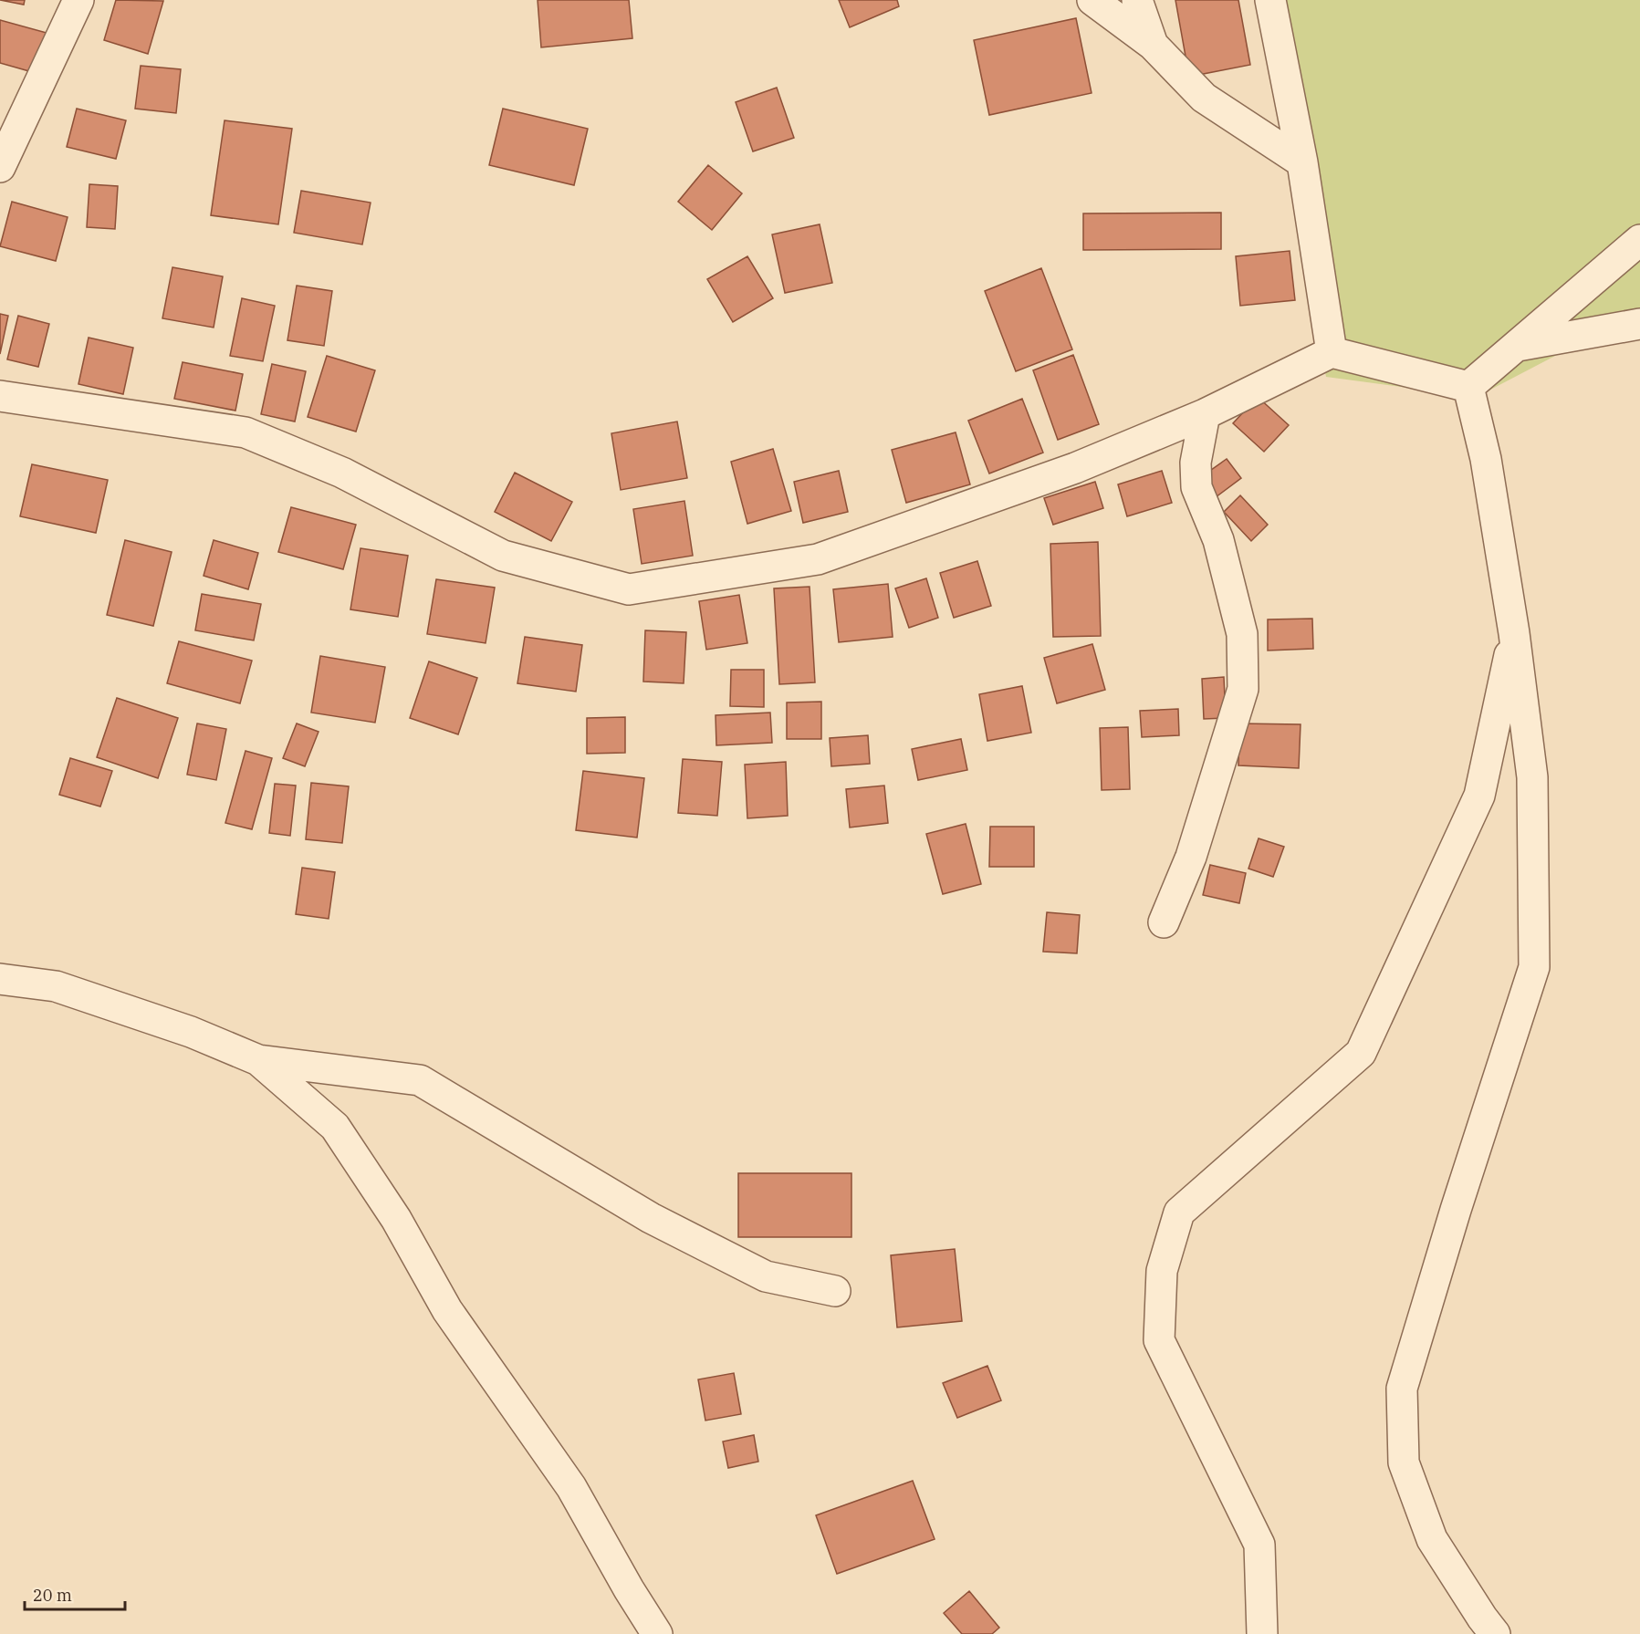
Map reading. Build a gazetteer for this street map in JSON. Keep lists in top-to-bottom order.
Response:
{
  "scale_bar": "20 m"
}
